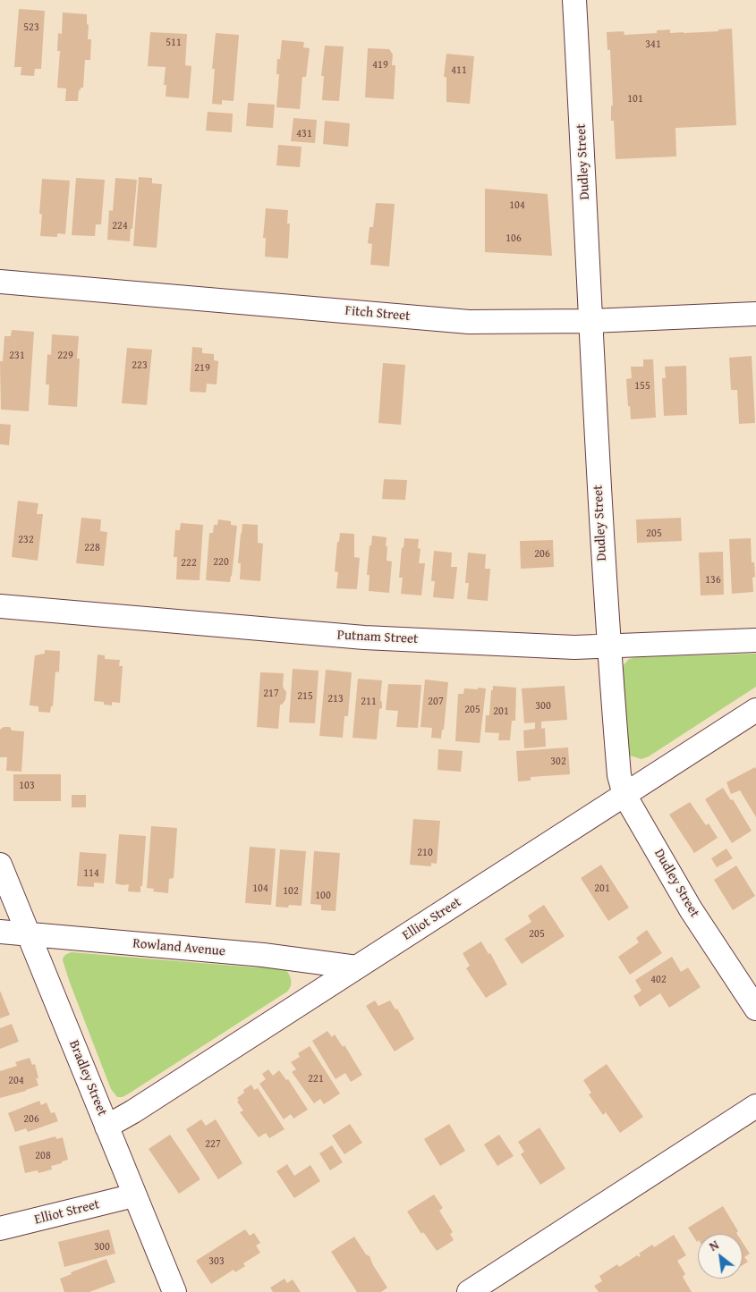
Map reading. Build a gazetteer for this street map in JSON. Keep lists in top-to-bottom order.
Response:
{
  "streets": {
    "street": [
      "Dudley Street",
      "Fitch Street",
      "Putnam Street",
      "Elliot Street",
      "Rowland Avenue",
      "Bradley Street"
    ]
  },
  "crossings": [
    ["Dudley Street", "Fitch Street"],
    ["Dudley Street", "Putnam Street"],
    ["Dudley Street", "Elliot Street"],
    ["Elliot Street", "Rowland Avenue"],
    ["Elliot Street", "Bradley Street"],
    ["Rowland Avenue", "Bradley Street"]
  ],
  "house_numbers": [
    "523",
    "511",
    "341",
    "419",
    "411",
    "101",
    "431",
    "104",
    "224",
    "106",
    "231",
    "229",
    "223",
    "219",
    "155",
    "205",
    "232",
    "228",
    "206",
    "220",
    "222",
    "136",
    "217",
    "215",
    "213",
    "211",
    "207",
    "300",
    "205",
    "201",
    "302",
    "103",
    "210",
    "114",
    "104",
    "201",
    "102",
    "100",
    "205",
    "402",
    "221",
    "204",
    "206",
    "227",
    "208",
    "300",
    "303"
  ],
  "north": "top left"
}
